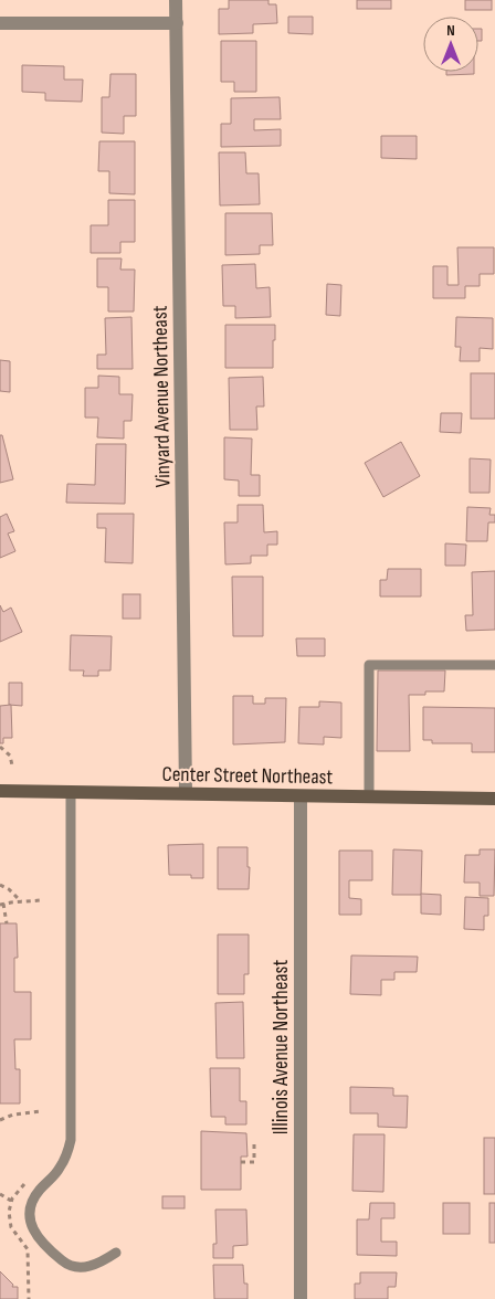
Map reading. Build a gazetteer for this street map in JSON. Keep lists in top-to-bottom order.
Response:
{
  "streets": {
    "main road": ["Center Street Northeast"],
    "street": ["Vinyard Avenue Northeast", "Illinois Avenue Northeast"]
  },
  "crossings": [
    ["Vinyard Avenue Northeast", "Center Street Northeast"],
    ["Center Street Northeast", "Illinois Avenue Northeast"]
  ],
  "north": "top"
}
